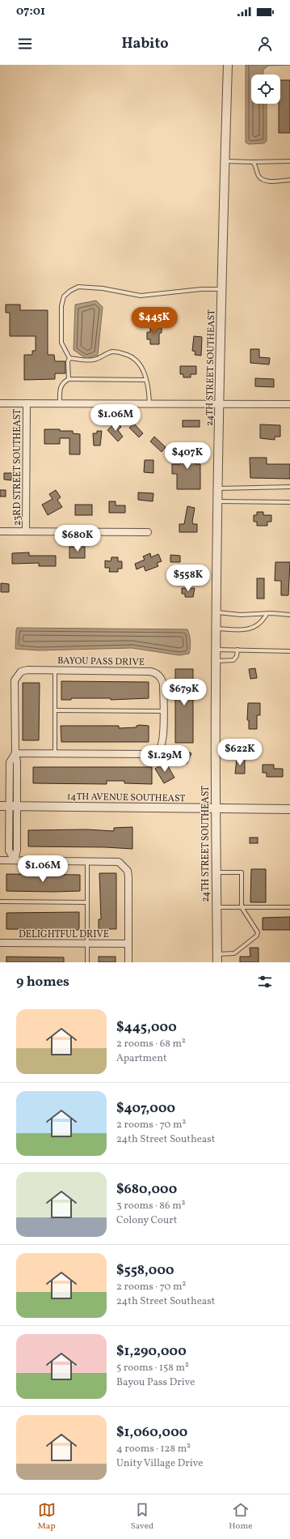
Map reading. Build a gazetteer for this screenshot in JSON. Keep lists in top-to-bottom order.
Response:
{
  "streets": {
    "street": [
      "24TH STREET SOUTHEAST",
      "23RD STREET SOUTHEAST",
      "BAYOU PASS DRIVE",
      "14TH AVENUE SOUTHEAST",
      "DELIGHTFUL DRIVE"
    ]
  },
  "crossings": [
    ["24TH STREET SOUTHEAST", "14TH AVENUE SOUTHEAST"],
    ["BAYOU PASS DRIVE", "14TH AVENUE SOUTHEAST"]
  ],
  "page": {
    "status": "07:01",
    "header": "Habito",
    "price": [
      "$445K",
      "$1.06M",
      "$407K",
      "$680K",
      "$558K",
      "$679K",
      "$622K",
      "$1.29M",
      "$1.06M"
    ],
    "heading": "9 homes",
    "list": [
      {
        "name": "$445,000",
        "note": "2 rooms · 68 m² · Apartment"
      },
      {
        "name": "$407,000",
        "note": "2 rooms · 70 m² · 24th Street Southeast"
      },
      {
        "name": "$680,000",
        "note": "3 rooms · 86 m² · Colony Court"
      },
      {
        "name": "$558,000",
        "note": "2 rooms · 70 m² · 24th Street Southeast"
      },
      {
        "name": "$1,290,000",
        "note": "5 rooms · 158 m² · Bayou Pass Drive"
      },
      {
        "name": "$1,060,000",
        "note": "4 rooms · 128 m² · Unity Village Drive"
      }
    ],
    "tabs": ["Map", "Saved", "Home"]
  }
}
